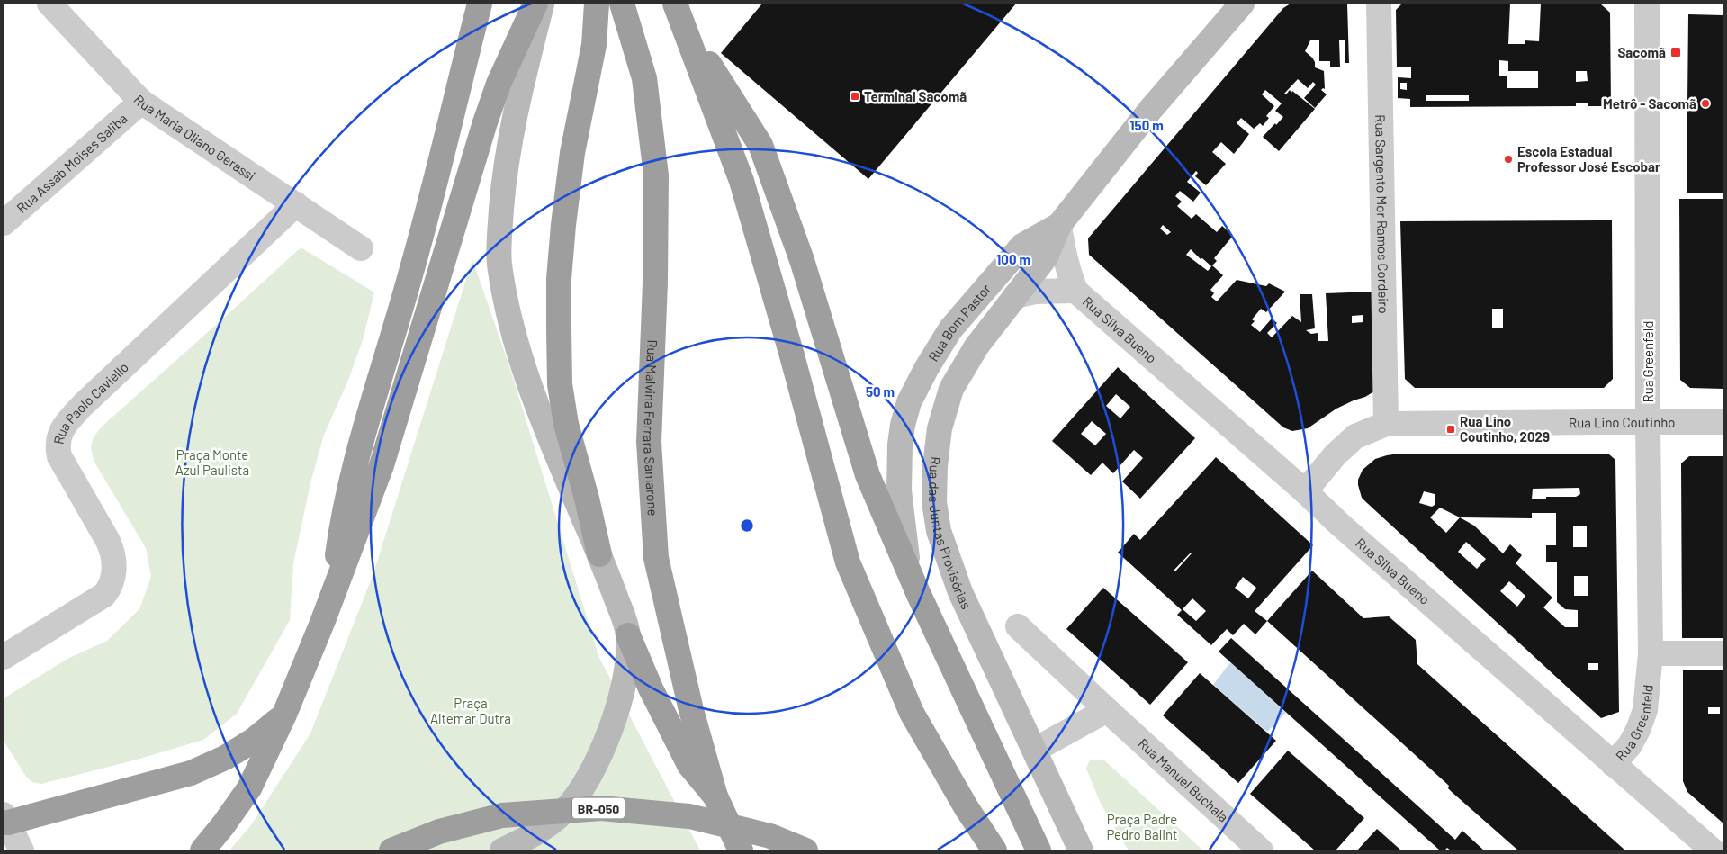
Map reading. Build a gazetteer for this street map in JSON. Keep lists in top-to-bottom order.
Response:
{
  "streets": {
    "highway": ["Rua Malvina Ferrara Samarone", "BR-050"],
    "main road": ["Rua Bom Pastor", "Rua das Juntas Provisórias"],
    "street": [
      "Rua Maria Oliano Gerassi",
      "Rua Assab Moises Saliba",
      "Rua Sargento Mor Ramos Cordeiro",
      "Rua Silva Bueno",
      "Rua Greenfeld",
      "Rua Paolo Caviello",
      "Rua Lino Coutinho",
      "Rua Manuel Buchala"
    ]
  },
  "crossings": [
    ["Rua Maria Oliano Gerassi", "Rua Assab Moises Saliba"],
    ["Rua Maria Oliano Gerassi", "Rua Paolo Caviello"],
    ["Rua Sargento Mor Ramos Cordeiro", "Rua Lino Coutinho"],
    ["Rua Bom Pastor", "Rua Silva Bueno"],
    ["Rua Bom Pastor", "Rua das Juntas Provisórias"],
    ["Rua Silva Bueno", "Rua Greenfeld"],
    ["Rua Silva Bueno", "Rua Lino Coutinho"],
    ["Rua Silva Bueno", "Rua das Juntas Provisórias"],
    ["Rua Greenfeld", "Rua Lino Coutinho"]
  ],
  "parks": ["Praça Monte Azul Paulista", "Praça Altemar Dutra", "Praça Padre Pedro Balint"],
  "places": {
    "transit": ["Sacomã", "Terminal Sacomã", "Rua Lino Coutinho, 2029"],
    "other": ["Metrô - Sacomã", "Escola Estadual Professor José Escobar"]
  },
  "rings": ["150 m", "100 m", "50 m"]
}
